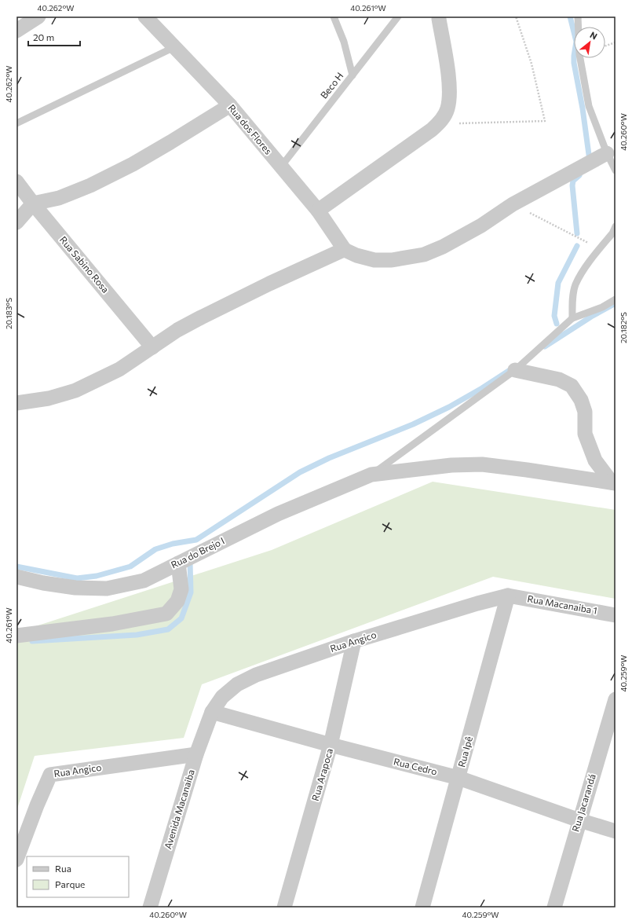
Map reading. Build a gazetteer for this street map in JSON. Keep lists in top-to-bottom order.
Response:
{
  "streets": {
    "street": [
      "Rua dos Flores",
      "Rua Sabino Rosa",
      "Rua do Brejo I",
      "Rua Macanaiba 1",
      "Rua Angico",
      "Rua Ipê",
      "Rua Cedro",
      "Rua Arapoca",
      "Rua Jacarandá",
      "Avenida Macanaiba"
    ],
    "lane": ["Beco H"]
  },
  "crossings": [
    ["Beco H", "Rua dos Flores"],
    ["Rua Macanaiba 1", "Rua Angico"],
    ["Rua Macanaiba 1", "Rua Ipê"],
    ["Rua Angico", "Rua Ipê"],
    ["Rua Angico", "Rua Cedro"],
    ["Rua Angico", "Rua Arapoca"],
    ["Rua Angico", "Avenida Macanaiba"],
    ["Rua Ipê", "Rua Cedro"],
    ["Rua Cedro", "Rua Arapoca"],
    ["Rua Cedro", "Rua Jacarandá"],
    ["Rua Cedro", "Avenida Macanaiba"]
  ],
  "legend": ["Rua", "Parque"],
  "scale_bar": "20 m",
  "north": "top right",
  "coordinates": [
    "40.262°W",
    "40.261°W",
    "40.260°W",
    "20.183°S",
    "20.182°S",
    "40.259°W"
  ]
}
